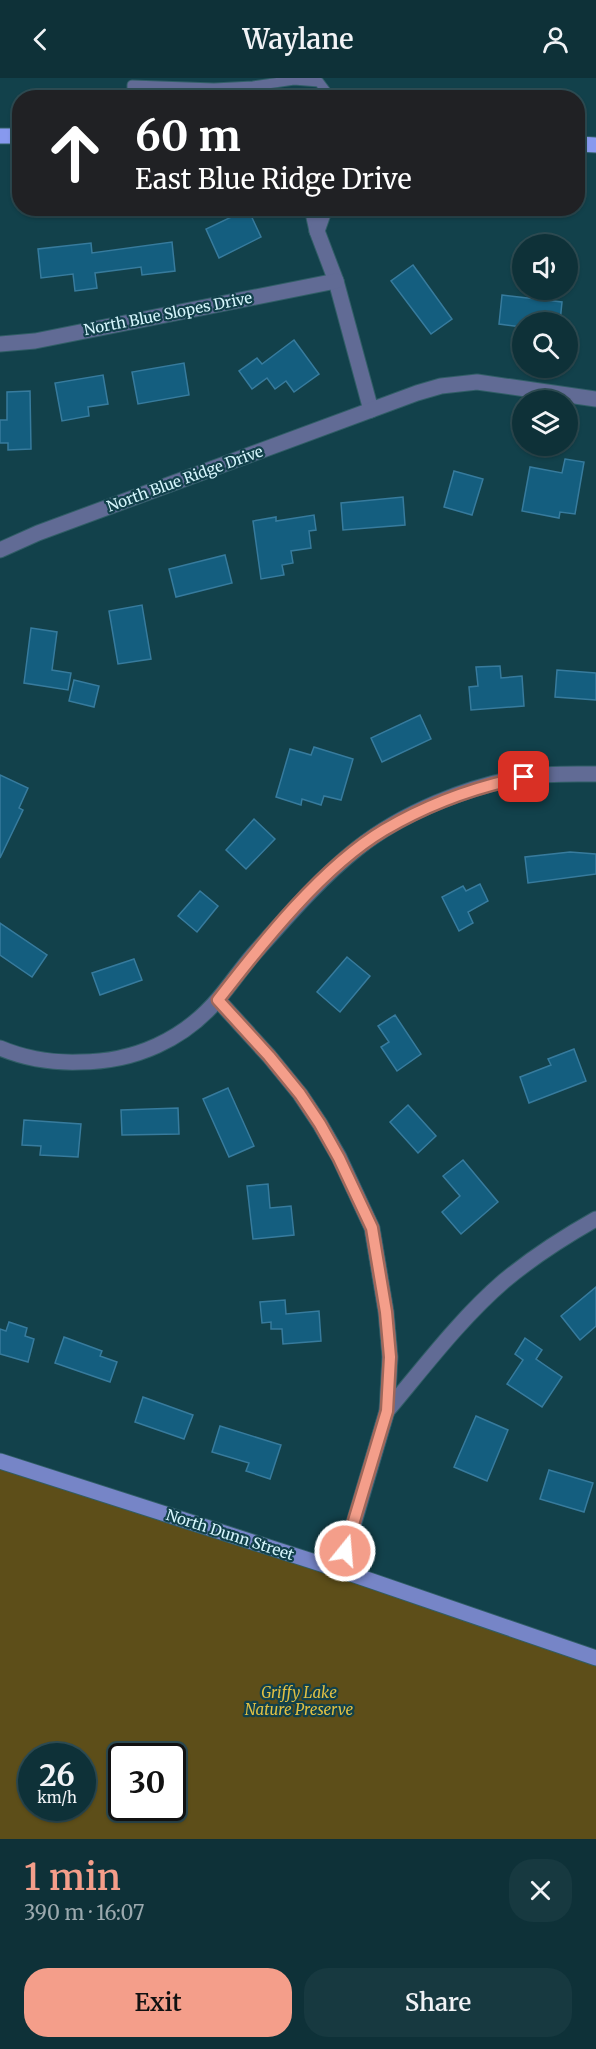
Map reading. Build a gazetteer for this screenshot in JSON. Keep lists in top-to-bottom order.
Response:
{
  "streets": {
    "street": ["North Blue Slopes Drive", "North Blue Ridge Drive", "North Dunn Street"]
  },
  "parks": ["Griffy Lake Nature Preserve"],
  "page": {
    "header": "Waylane",
    "turn": ["60 m", "East Blue Ridge Drive"],
    "speed": "26 km/h",
    "limit": "30",
    "heading": ["1 min", "390 m · 16:07"],
    "buttons": ["Exit", "Share"]
  }
}
